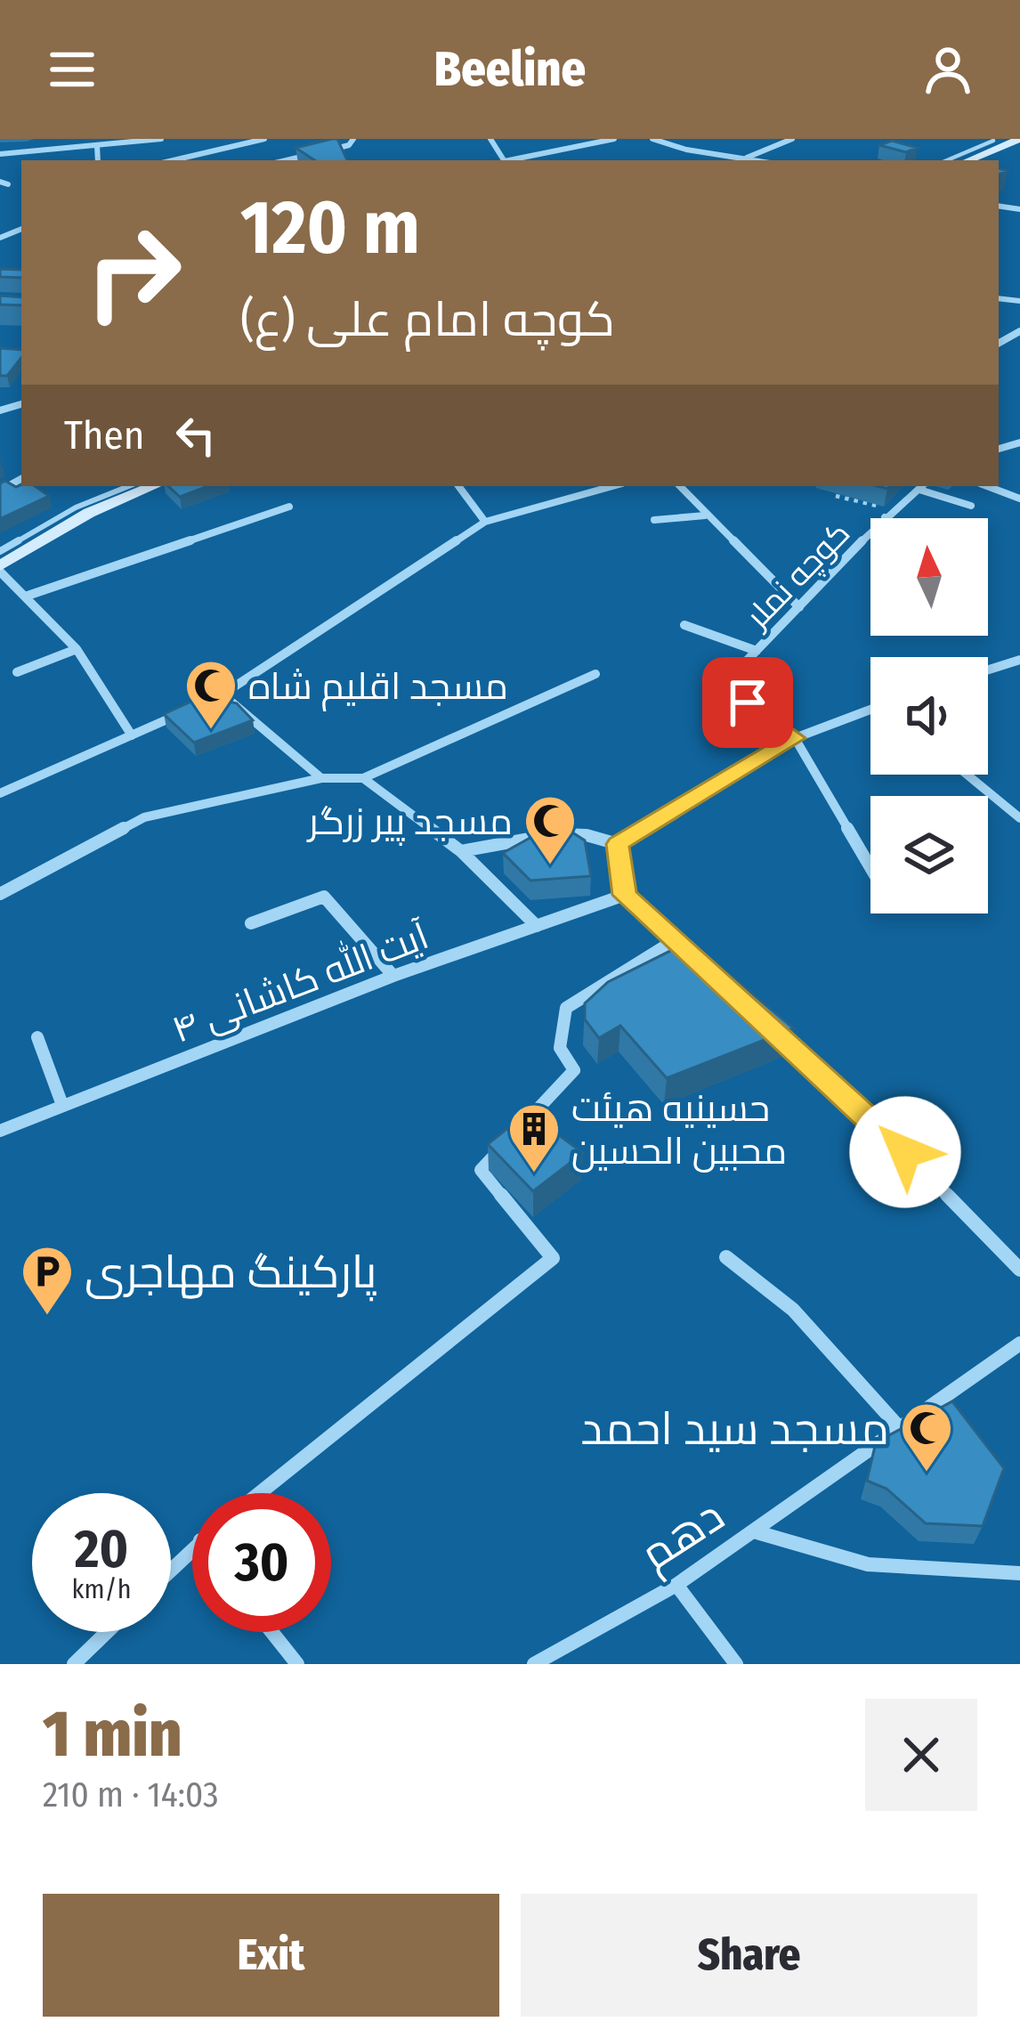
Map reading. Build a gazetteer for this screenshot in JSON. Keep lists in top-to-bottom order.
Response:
{
  "streets": {
    "street": ["کوچه نملر", "آیت الله کاشانی ۴", "دهم"]
  },
  "places": {
    "mosque": ["مسجد اقلیم شاه", "مسجد پیر زرگر", "مسجد سید احمد"],
    "building": ["حسینیه هیئت محبین الحسین"],
    "parking": ["پارکینگ مهاجری"]
  },
  "north": "top",
  "page": {
    "header": "Beeline",
    "turn": ["120 m", "کوچه امام علی (ع)"],
    "then": "Then",
    "speed": "20 km/h",
    "limit": "30",
    "heading": ["1 min", "210 m · 14:03"],
    "buttons": ["Exit", "Share"]
  }
}
